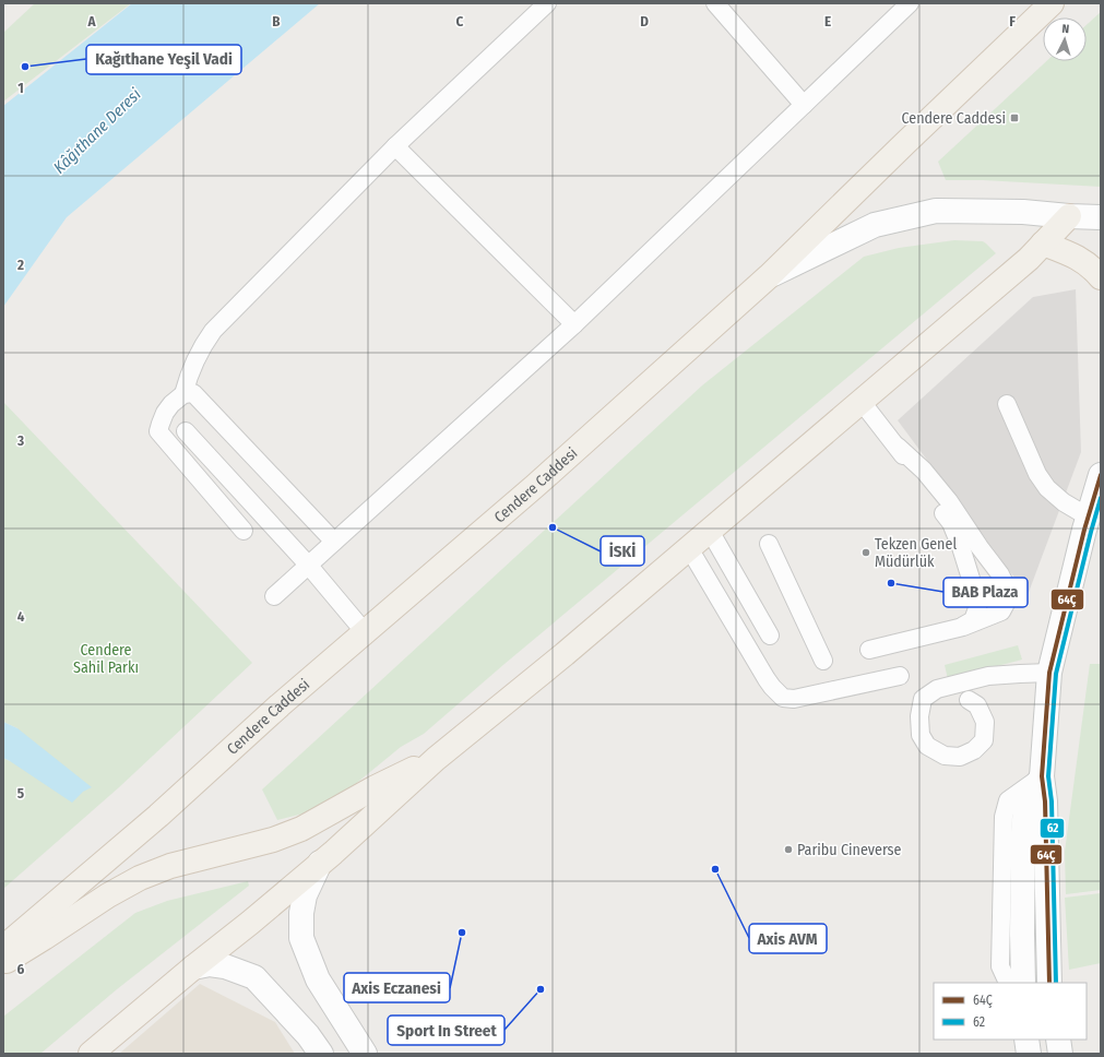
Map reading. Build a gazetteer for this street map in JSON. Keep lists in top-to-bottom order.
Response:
{
  "streets": {
    "main road": ["Cendere Caddesi"]
  },
  "water": ["Kâğıthane Deresi"],
  "parks": ["Cendere Sahil Parkı"],
  "places": {
    "other": [
      "Kağıthane Yeşil Vadi",
      "İSKİ",
      "Tekzen Genel Müdürlük",
      "BAB Plaza",
      "Paribu Cineverse",
      "Axis AVM",
      "Axis Eczanesi",
      "Sport In Street"
    ],
    "transit": ["Cendere Caddesi"]
  },
  "lines": ["transit line 64Ç", "transit line 62"],
  "legend": ["64Ç", "62"],
  "north": "top",
  "grid": {
    "columns": [
      "A",
      "B",
      "C",
      "D",
      "E",
      "F"
    ],
    "rows": [
      "1",
      "2",
      "3",
      "4",
      "5",
      "6"
    ]
  }
}
